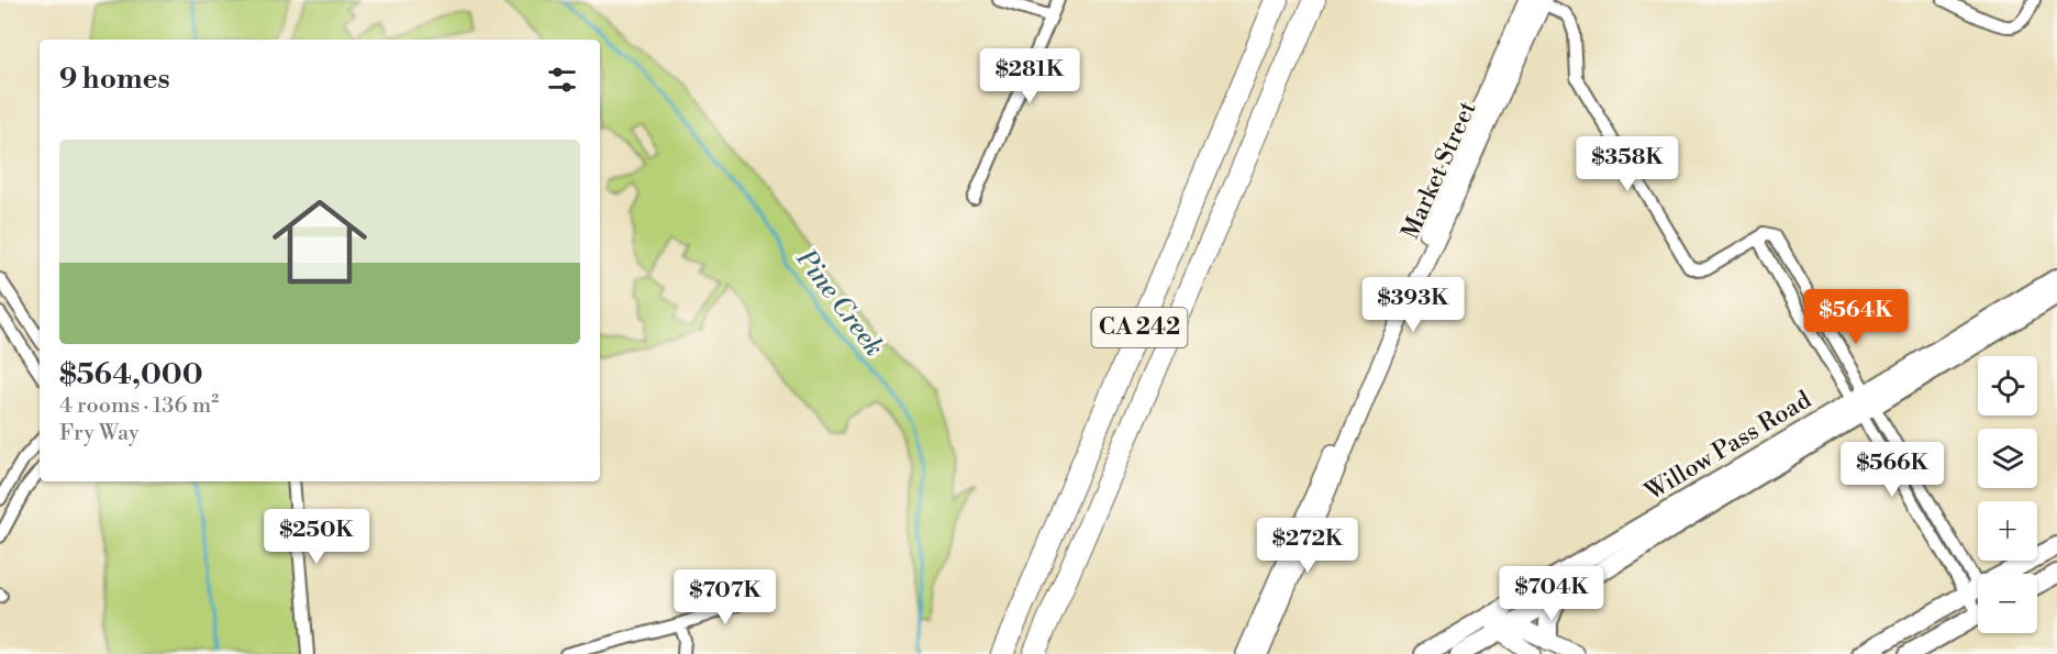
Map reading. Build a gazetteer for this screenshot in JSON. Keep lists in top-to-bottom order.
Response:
{
  "streets": {
    "highway": ["CA 242"],
    "main road": ["Market Street", "Willow Pass Road"]
  },
  "water": ["Pine Creek"],
  "page": {
    "heading": "9 homes",
    "price": [
      "$281K",
      "$358K",
      "$393K",
      "$564K",
      "$566K",
      "$250K",
      "$272K",
      "$704K",
      "$707K"
    ],
    "list": [
      {
        "name": "$564,000",
        "note": "4 rooms · 136 m² · Fry Way"
      }
    ],
    "map_buttons": ["+", "−"]
  }
}
